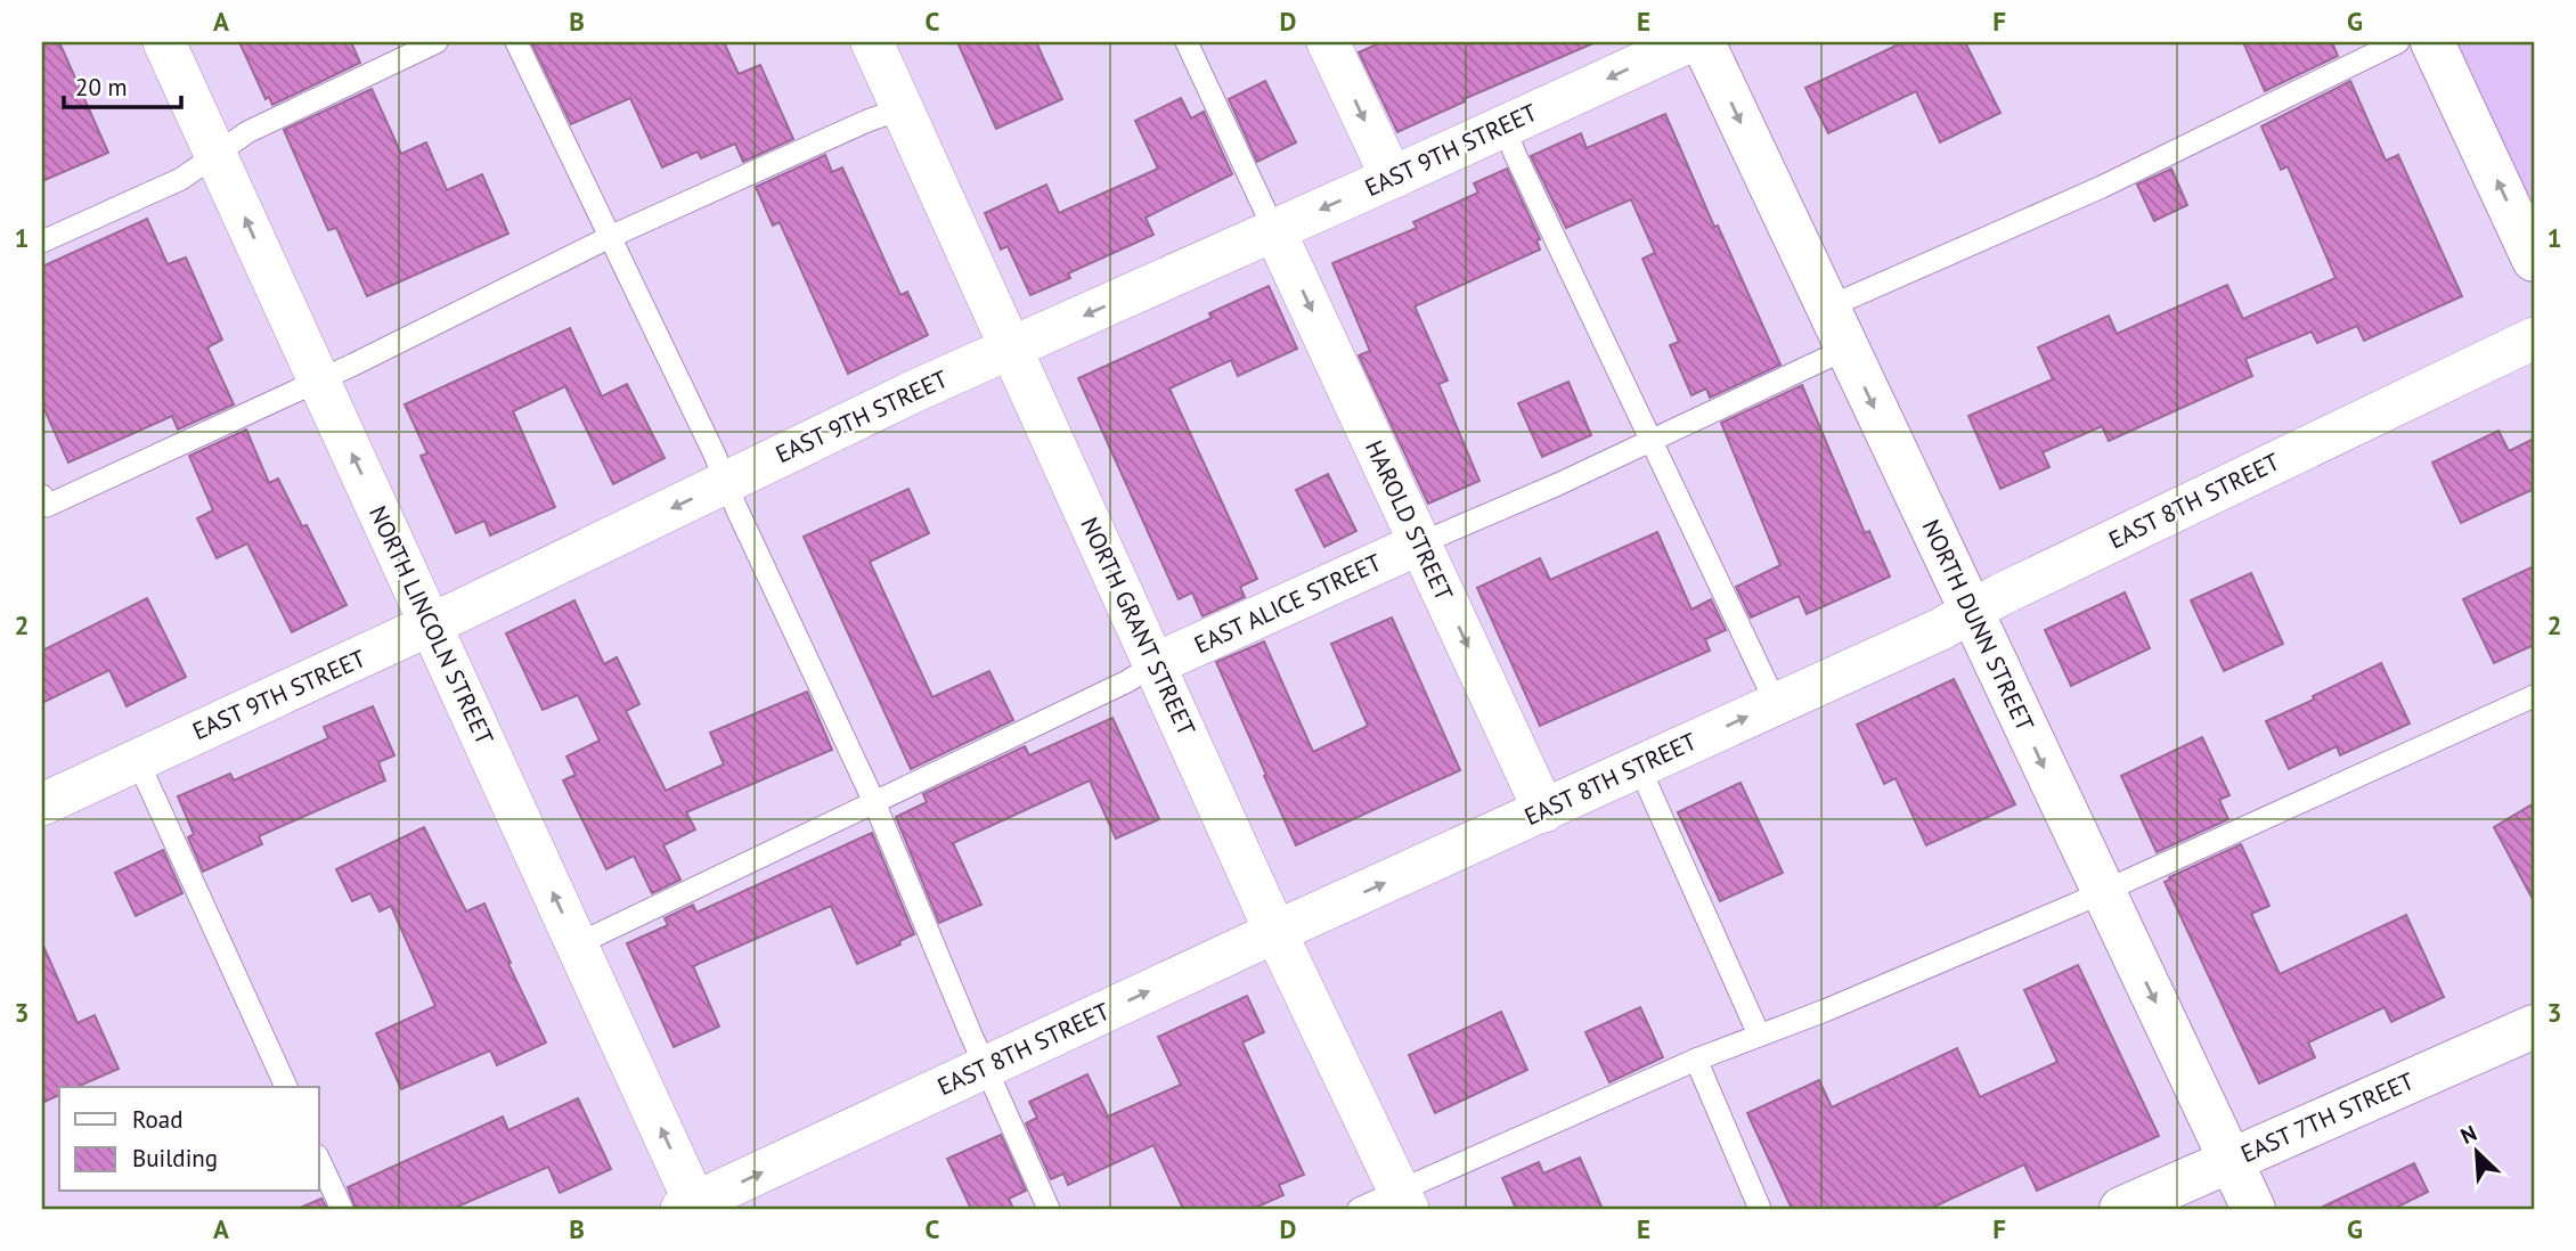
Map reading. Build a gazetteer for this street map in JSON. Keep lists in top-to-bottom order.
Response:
{
  "streets": {
    "street": [
      "EAST 9TH STREET",
      "EAST 8TH STREET",
      "HAROLD STREET",
      "EAST ALICE STREET",
      "NORTH LINCOLN STREET",
      "NORTH DUNN STREET",
      "NORTH GRANT STREET",
      "EAST 7TH STREET"
    ]
  },
  "crossings": [
    ["EAST 9TH STREET", "HAROLD STREET"],
    ["EAST 9TH STREET", "NORTH LINCOLN STREET"],
    ["EAST 9TH STREET", "NORTH GRANT STREET"],
    ["EAST 8TH STREET", "HAROLD STREET"],
    ["EAST 8TH STREET", "NORTH LINCOLN STREET"],
    ["EAST 8TH STREET", "NORTH DUNN STREET"],
    ["EAST 8TH STREET", "NORTH GRANT STREET"],
    ["HAROLD STREET", "EAST ALICE STREET"],
    ["EAST ALICE STREET", "NORTH GRANT STREET"],
    ["NORTH DUNN STREET", "EAST 7TH STREET"]
  ],
  "one_way": [
    "EAST 9TH STREET",
    "EAST 8TH STREET",
    "HAROLD STREET",
    "NORTH LINCOLN STREET",
    "NORTH DUNN STREET"
  ],
  "legend": ["Road", "Building"],
  "scale_bar": "20 m",
  "north": "top left",
  "grid": {
    "columns": [
      "A",
      "B",
      "C",
      "D",
      "E",
      "F",
      "G"
    ],
    "rows": ["1", "2", "3"]
  }
}
